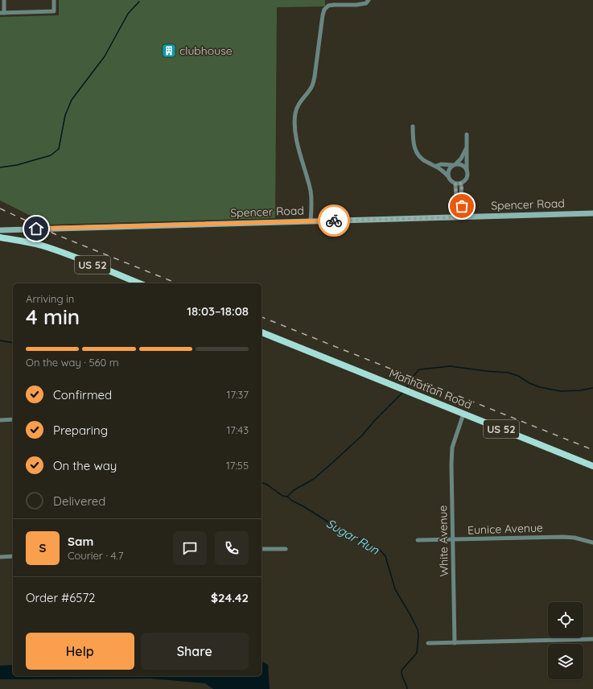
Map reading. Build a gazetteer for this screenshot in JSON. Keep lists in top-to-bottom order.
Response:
{
  "streets": {
    "main road": ["US 52", "Manhattan Road"],
    "street": ["Spencer Road", "Eunice Avenue", "White Avenue"]
  },
  "crossings": [
    ["Manhattan Road", "White Avenue"],
    ["Eunice Avenue", "White Avenue"]
  ],
  "water": ["Sugar Run"],
  "places": {
    "building": ["clubhouse"]
  },
  "page": {
    "heading": ["4 min", "Arriving in", "18:03–18:08"],
    "panel": [
      "Sam",
      "Courier · 4.7",
      "Order #6572",
      "$24.42"
    ],
    "bar": "On the way · 560 m",
    "list": [
      ["Confirmed", "17:37"],
      ["Preparing", "17:43"],
      ["On the way", "17:55"],
      "Delivered"
    ],
    "round": "S",
    "buttons": ["Help", "Share"]
  }
}
